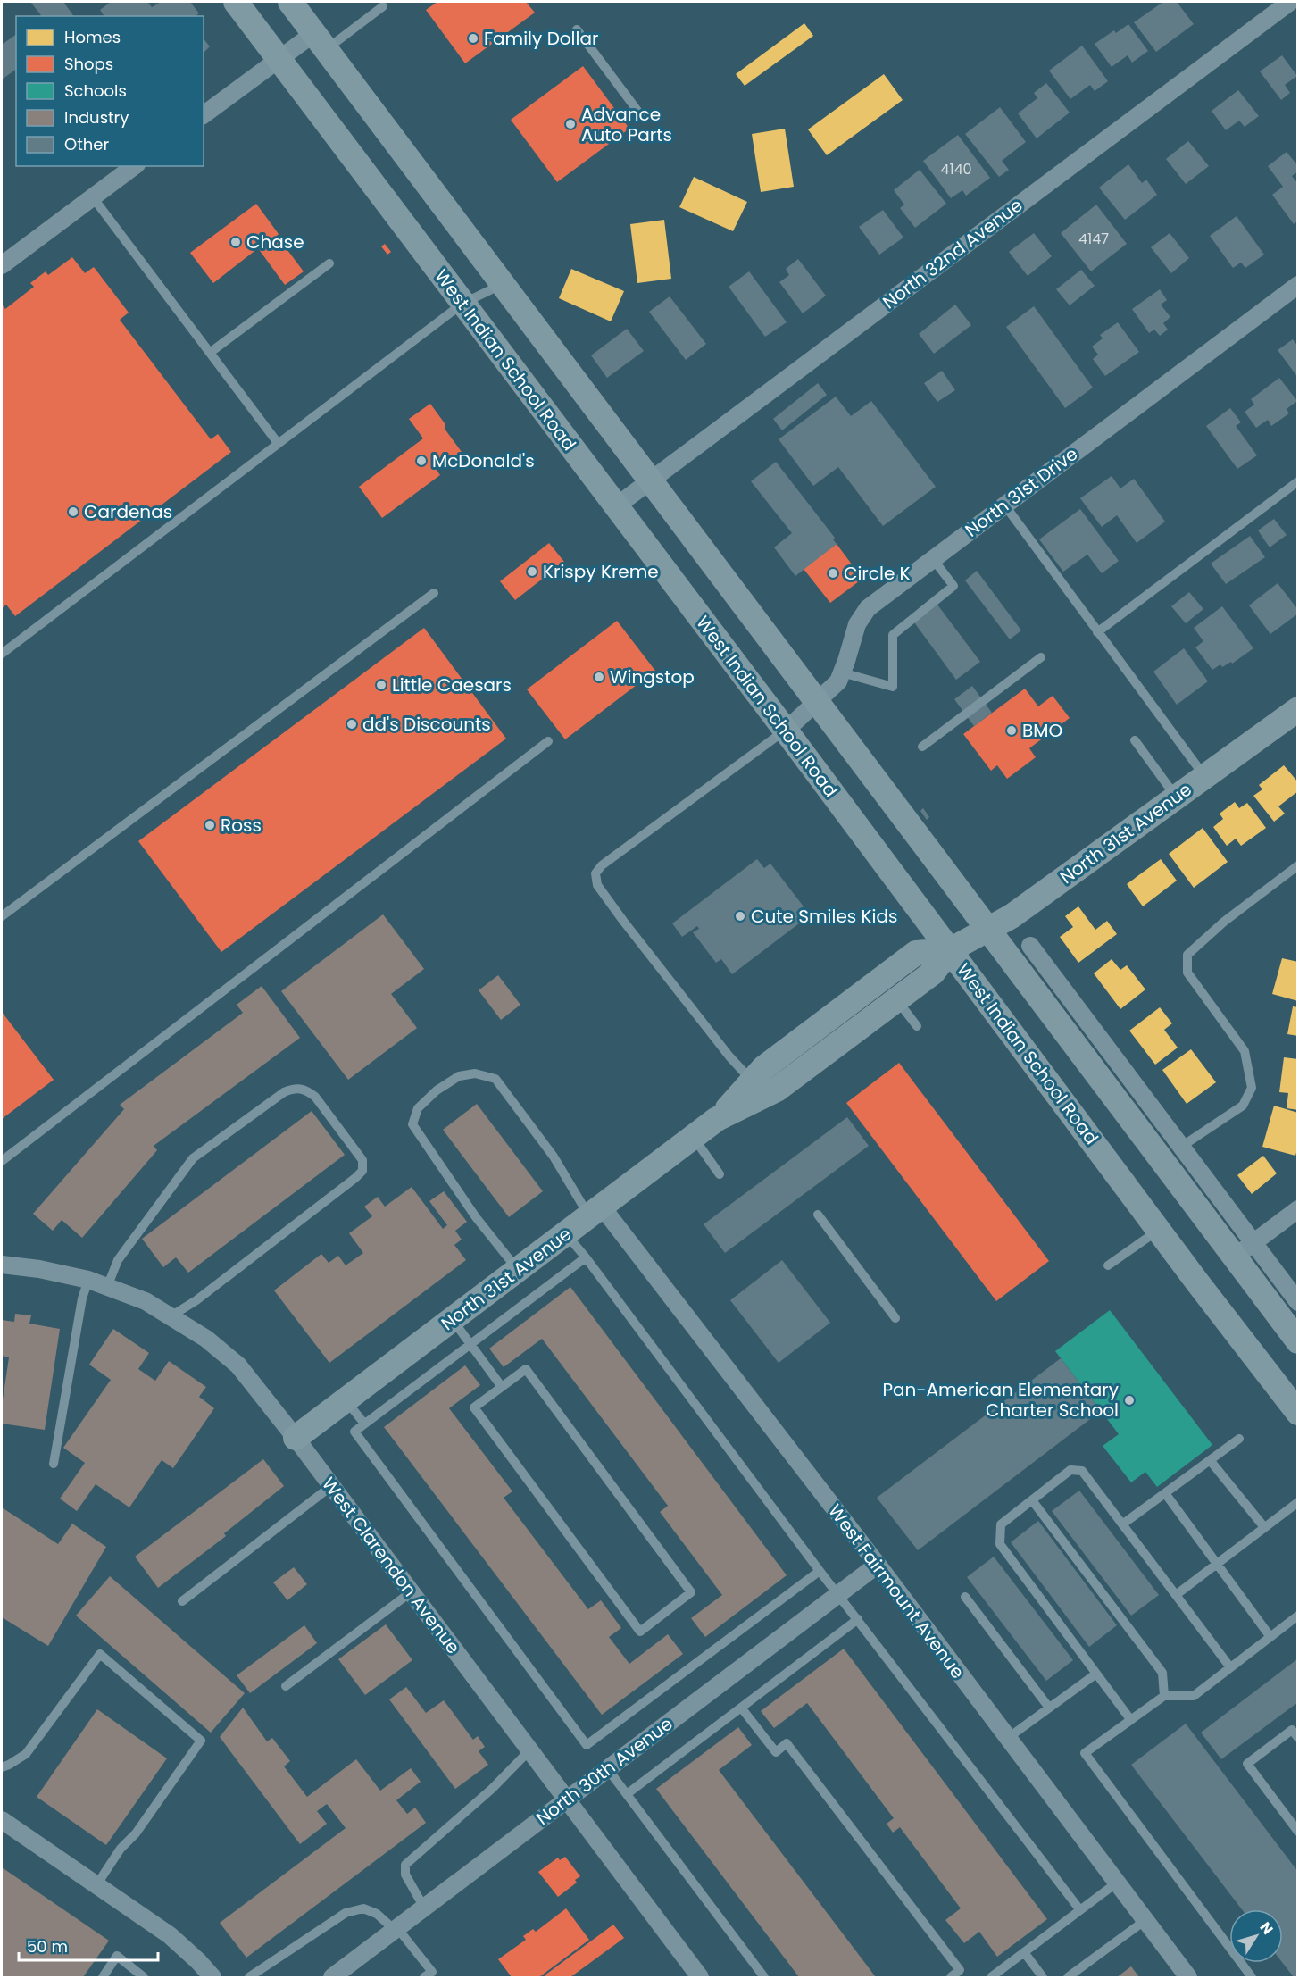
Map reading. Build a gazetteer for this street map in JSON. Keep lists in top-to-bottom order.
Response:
{
  "streets": {
    "main road": ["West Indian School Road", "North 31st Avenue"],
    "street": [
      "North 32nd Avenue",
      "North 31st Drive",
      "West Clarendon Avenue",
      "West Fairmount Avenue",
      "North 30th Avenue"
    ]
  },
  "crossings": [
    ["North 32nd Avenue", "West Indian School Road"],
    ["West Indian School Road", "North 31st Drive"],
    ["West Indian School Road", "North 31st Avenue"],
    ["North 31st Avenue", "West Clarendon Avenue"],
    ["North 31st Avenue", "West Fairmount Avenue"],
    ["West Clarendon Avenue", "North 30th Avenue"],
    ["West Fairmount Avenue", "North 30th Avenue"]
  ],
  "places": [
    "Family Dollar",
    "Advance Auto Parts",
    "Chase",
    "McDonald's",
    "Cardenas",
    "Krispy Kreme",
    "Circle K",
    "Wingstop",
    "Little Caesars",
    "dd's Discounts",
    "BMO",
    "Ross",
    "Cute Smiles Kids",
    "Pan-American Elementary Charter School"
  ],
  "house_numbers": ["4140", "4147"],
  "legend": [
    "Homes",
    "Shops",
    "Schools",
    "Industry",
    "Other"
  ],
  "scale_bar": "50 m",
  "north": "top right"
}
